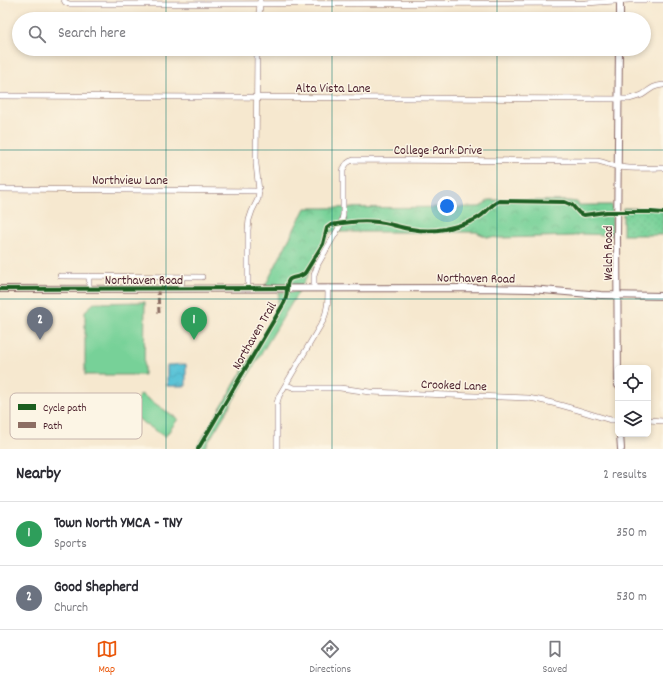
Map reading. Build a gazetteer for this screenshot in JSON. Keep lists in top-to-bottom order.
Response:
{
  "streets": {
    "street": [
      "Alta Vista Lane",
      "College Park Drive",
      "Northview Lane",
      "Welch Road",
      "Northaven Road",
      "Crooked Lane"
    ],
    "cycle path": ["Northaven Trail"]
  },
  "crossings": [
    ["Alta Vista Lane", "Welch Road"],
    ["College Park Drive", "Welch Road"],
    ["College Park Drive", "Northaven Road"],
    ["Welch Road", "Northaven Road"]
  ],
  "legend": ["Cycle path", "Path"],
  "page": {
    "search": "Search here",
    "pins": ["1", "2"],
    "heading": ["Nearby", "2 results"],
    "list": [
      {
        "mark": "1",
        "name": "Town North YMCA - TNY",
        "note": "Sports",
        "value": "350 m"
      },
      {
        "mark": "2",
        "name": "Good Shepherd",
        "note": "Church",
        "value": "530 m"
      }
    ],
    "nav": ["Map", "Directions", "Saved"]
  }
}
